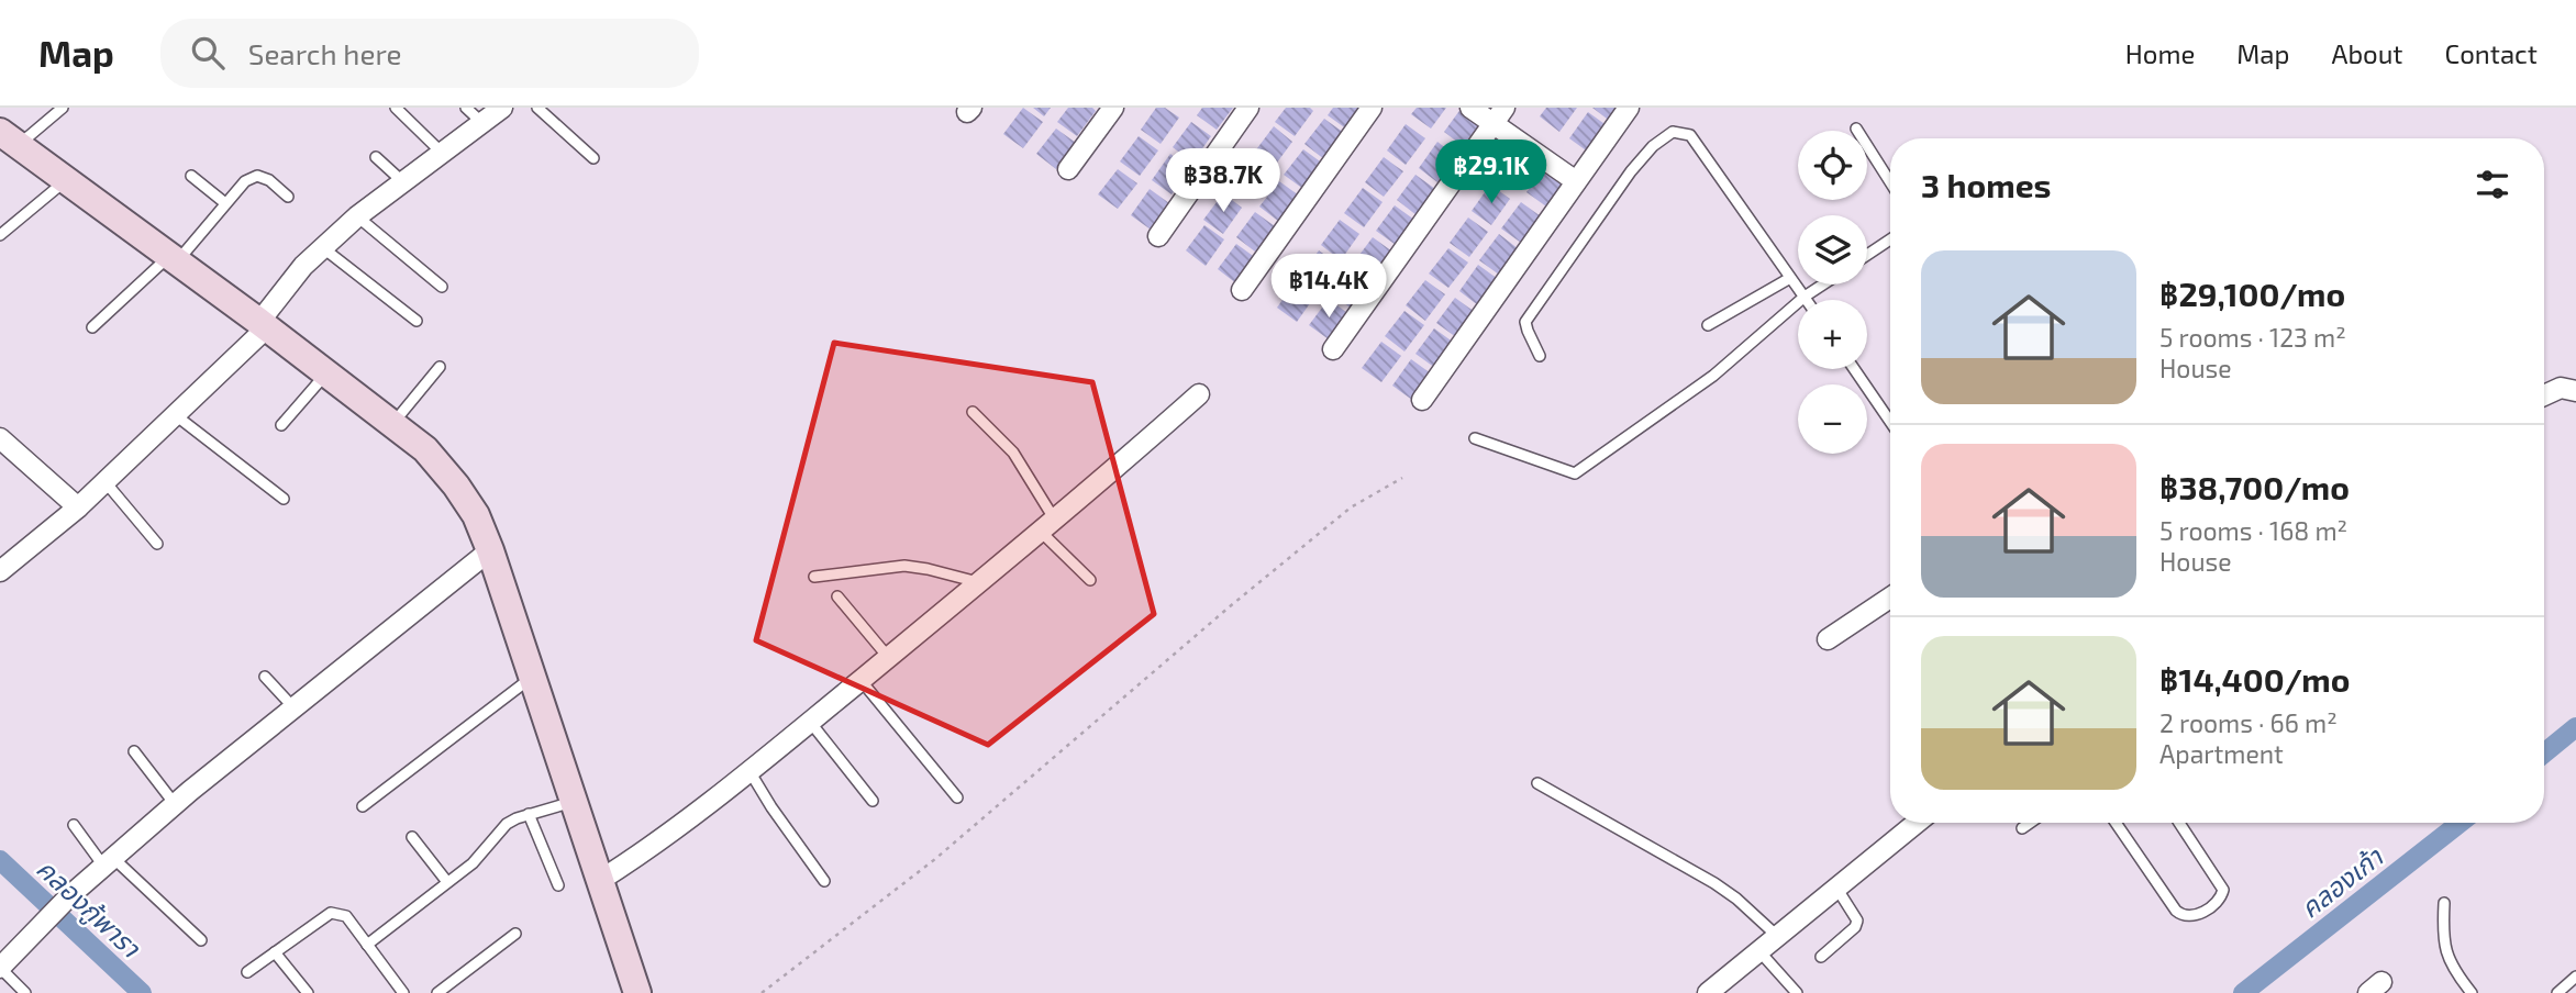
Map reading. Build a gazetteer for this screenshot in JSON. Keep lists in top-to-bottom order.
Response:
{
  "water": ["คลองเก้า", "คลองกู้พารา"],
  "page": {
    "header": "Map",
    "search": "Search here",
    "nav": [
      "Home",
      "Map",
      "About",
      "Contact"
    ],
    "map_buttons": ["+", "−"],
    "heading": "3 homes",
    "price": ["฿29.1K", "฿38.7K", "฿14.4K"],
    "list": [
      {
        "name": "฿29,100/mo",
        "note": "5 rooms · 123 m² · House"
      },
      {
        "name": "฿38,700/mo",
        "note": "5 rooms · 168 m² · House"
      },
      {
        "name": "฿14,400/mo",
        "note": "2 rooms · 66 m² · Apartment"
      }
    ]
  }
}
